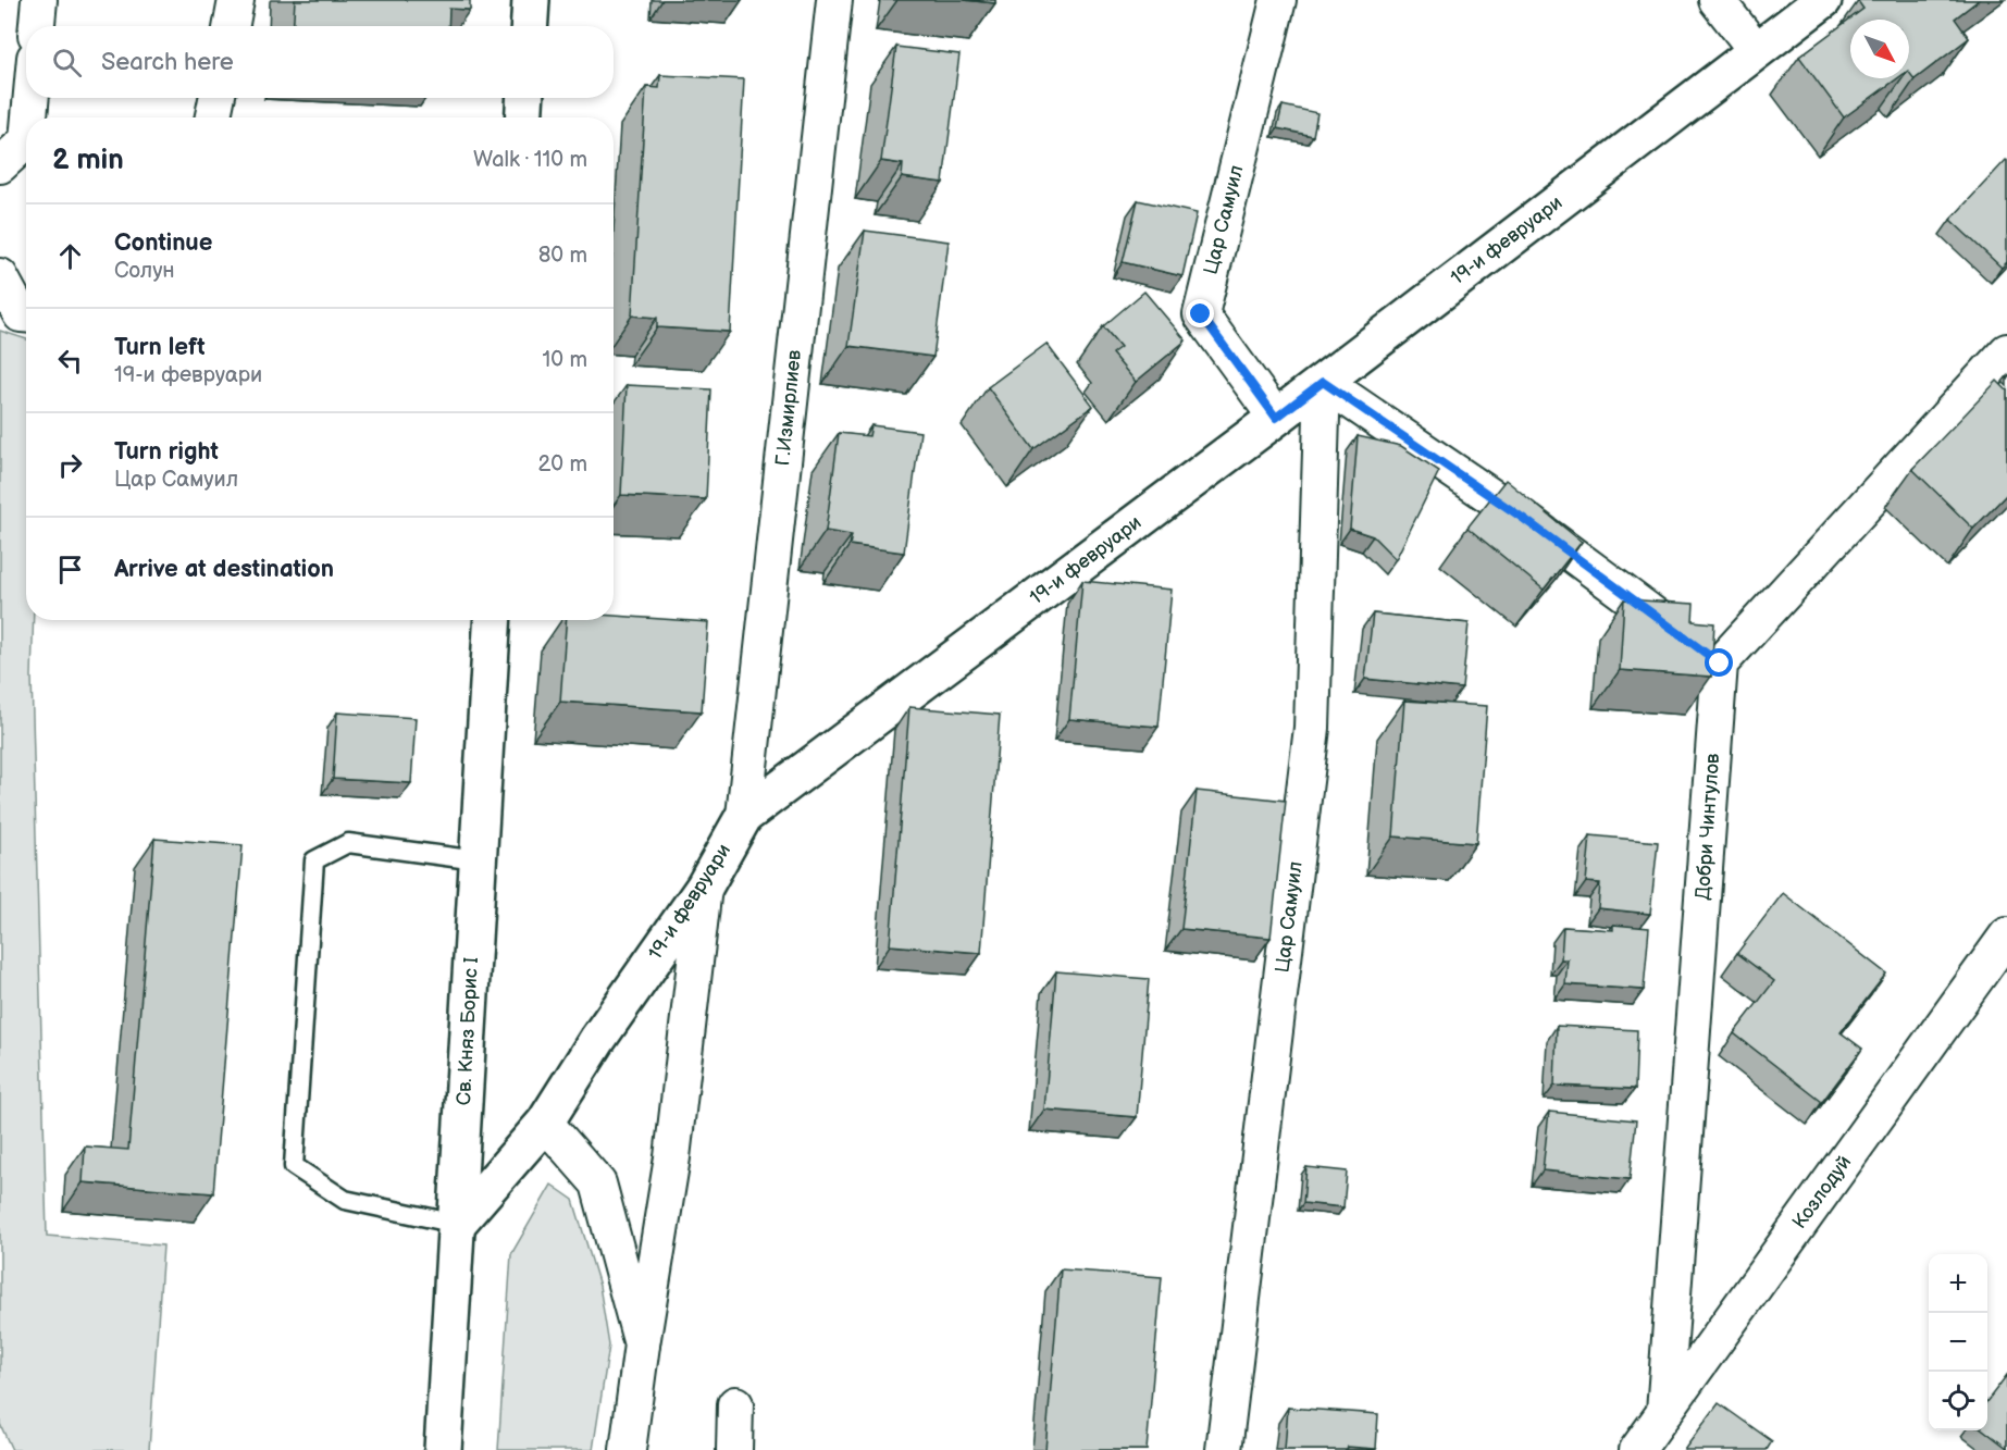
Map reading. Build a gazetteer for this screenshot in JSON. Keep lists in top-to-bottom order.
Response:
{
  "streets": {
    "street": [
      "Цар Самуил",
      "19-и февруари",
      "Г.Измирлиев",
      "Добри Чинтулов",
      "Св. Княз Борис I",
      "Козлодуй"
    ]
  },
  "crossings": [
    ["Цар Самуил", "19-и февруари"],
    ["19-и февруари", "Г.Измирлиев"],
    ["19-и февруари", "Св. Княз Борис I"],
    ["Добри Чинтулов", "Козлодуй"]
  ],
  "north": "bottom right",
  "page": {
    "search": "Search here",
    "heading": ["2 min", "Walk · 110 m"],
    "list": [
      ["Continue", "Солун", "80 m"],
      ["Turn left", "19-и февруари", "10 m"],
      ["Turn right", "Цар Самуил", "20 m"],
      "Arrive at destination"
    ],
    "map_buttons": ["+", "−"]
  }
}
